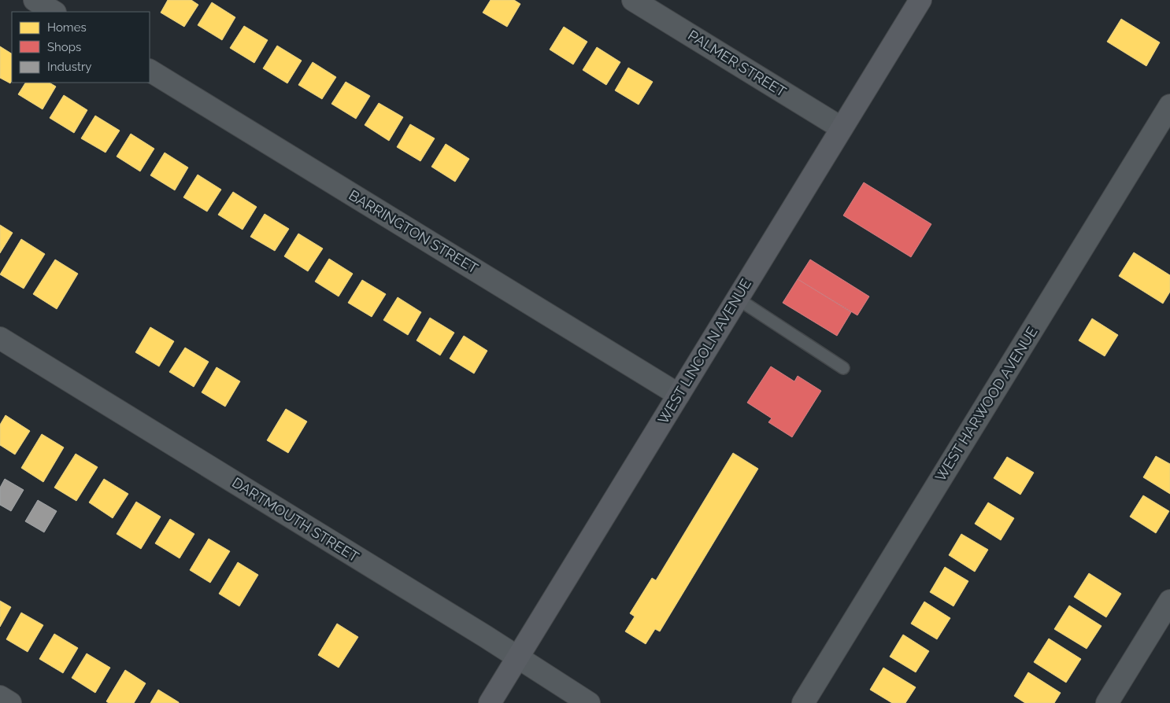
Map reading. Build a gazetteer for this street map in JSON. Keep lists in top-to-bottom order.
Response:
{
  "streets": {
    "street": [
      "PALMER STREET",
      "BARRINGTON STREET",
      "WEST LINCOLN AVENUE",
      "WEST HARWOOD AVENUE",
      "DARTMOUTH STREET"
    ]
  },
  "crossings": [
    ["PALMER STREET", "WEST LINCOLN AVENUE"],
    ["BARRINGTON STREET", "WEST LINCOLN AVENUE"],
    ["WEST LINCOLN AVENUE", "DARTMOUTH STREET"]
  ],
  "legend": ["Homes", "Shops", "Industry"]
}
